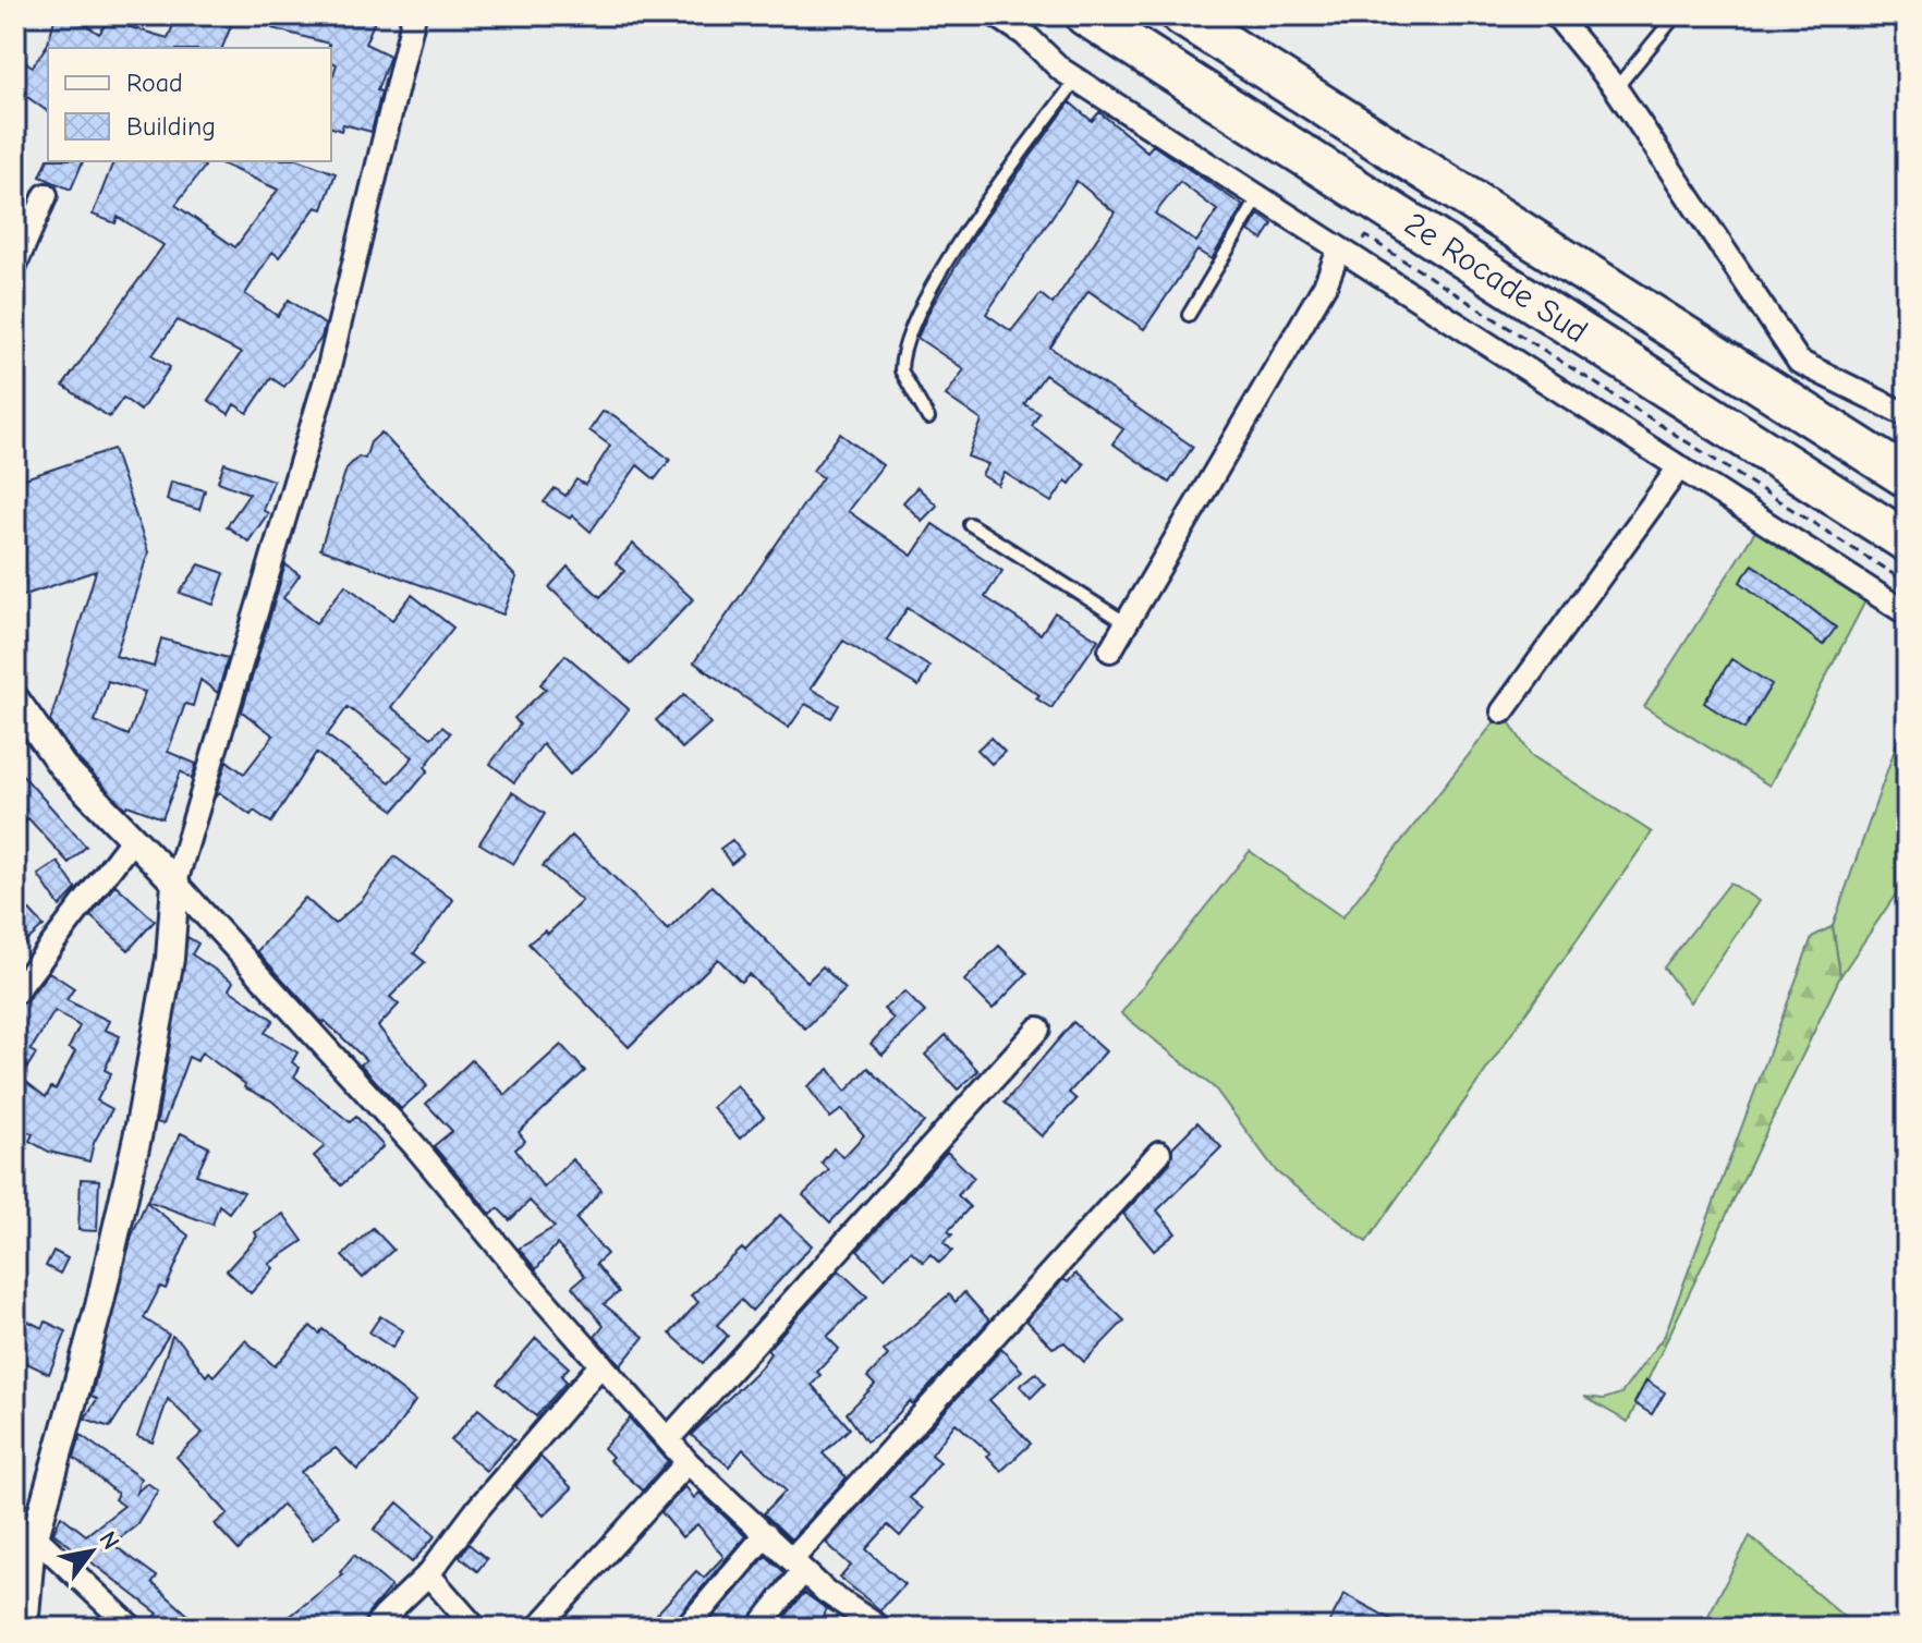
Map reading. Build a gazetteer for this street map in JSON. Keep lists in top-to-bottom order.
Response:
{
  "streets": {
    "highway": ["2e Rocade Sud"]
  },
  "legend": ["Road", "Building"],
  "north": "top right"
}
